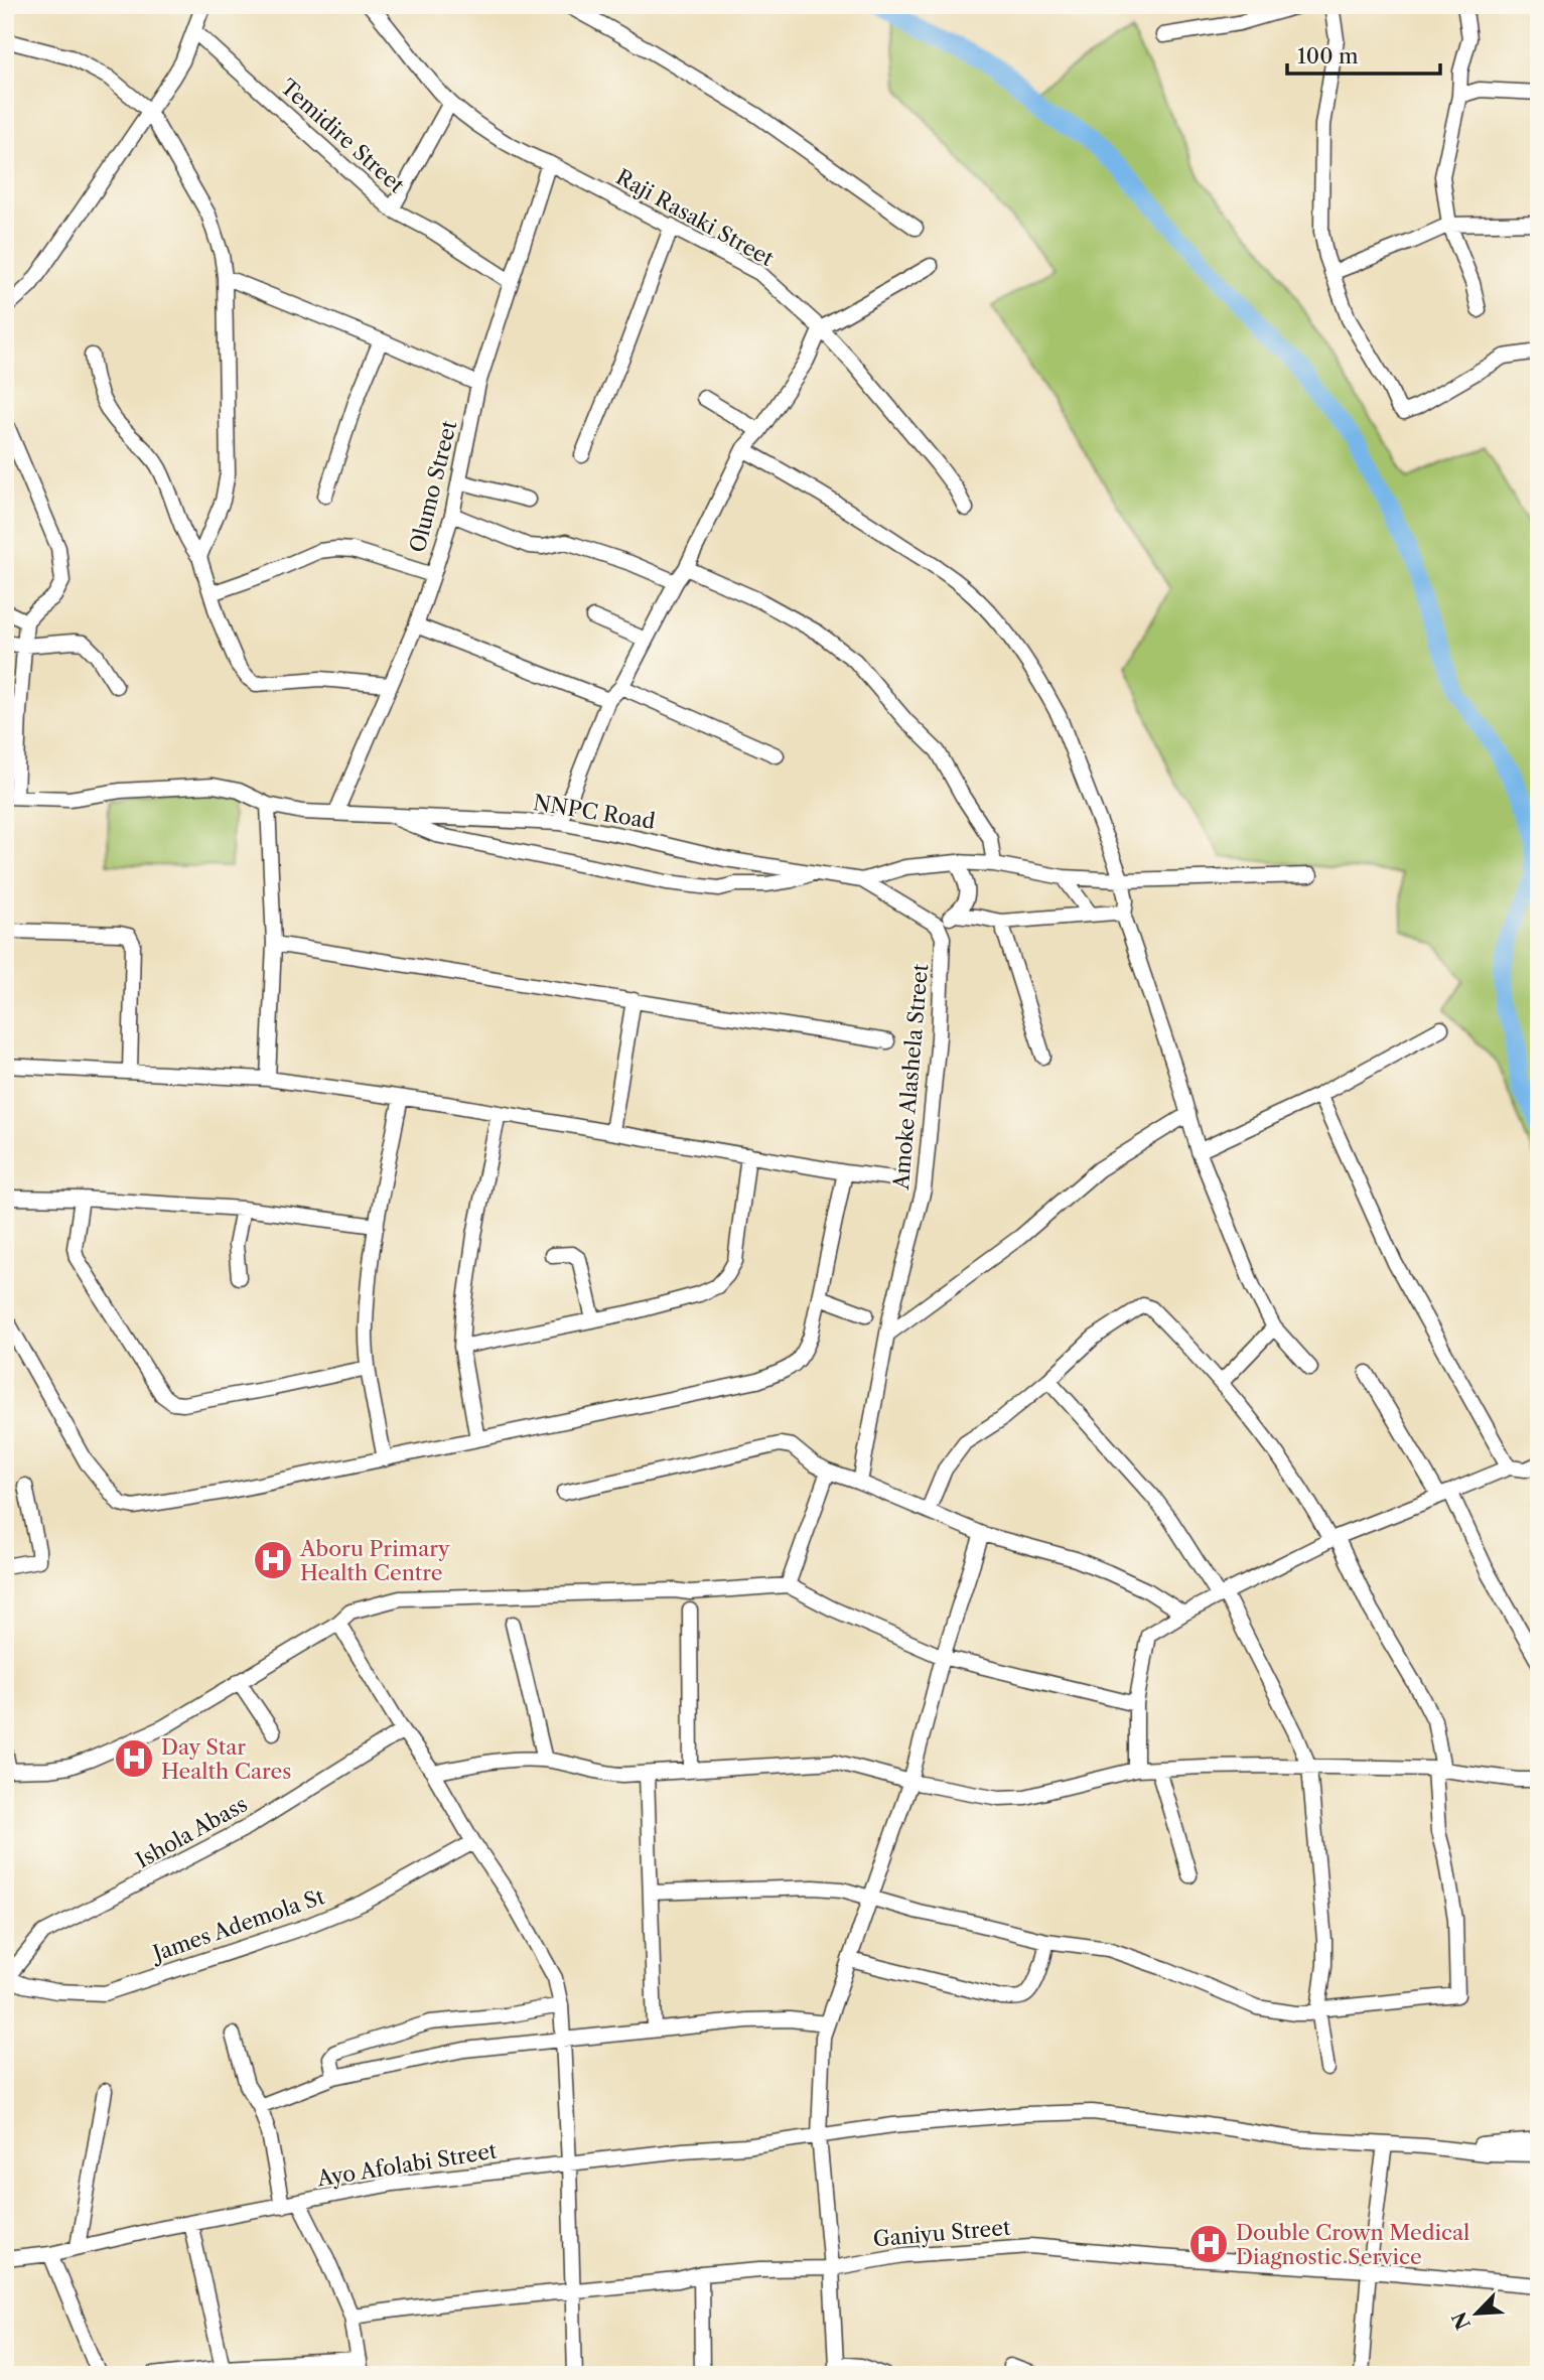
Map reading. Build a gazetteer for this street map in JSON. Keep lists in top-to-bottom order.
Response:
{
  "streets": {
    "street": [
      "Temidire Street",
      "Raji Rasaki Street",
      "Olumo Street",
      "NNPC Road",
      "Amoke Alashela Street",
      "Ishola Abass",
      "James Ademola St",
      "Ayo Afolabi Street",
      "Ganiyu Street"
    ]
  },
  "crossings": [
    ["Temidire Street", "Olumo Street"],
    ["Raji Rasaki Street", "Olumo Street"],
    ["Olumo Street", "NNPC Road"],
    ["Ishola Abass", "James Ademola St"]
  ],
  "places": {
    "hospital": ["Aboru Primary Health Centre", "Day Star Health Cares", "Double Crown Medical Diagnostic Service"]
  },
  "scale_bar": "100 m",
  "north": "bottom left"
}
